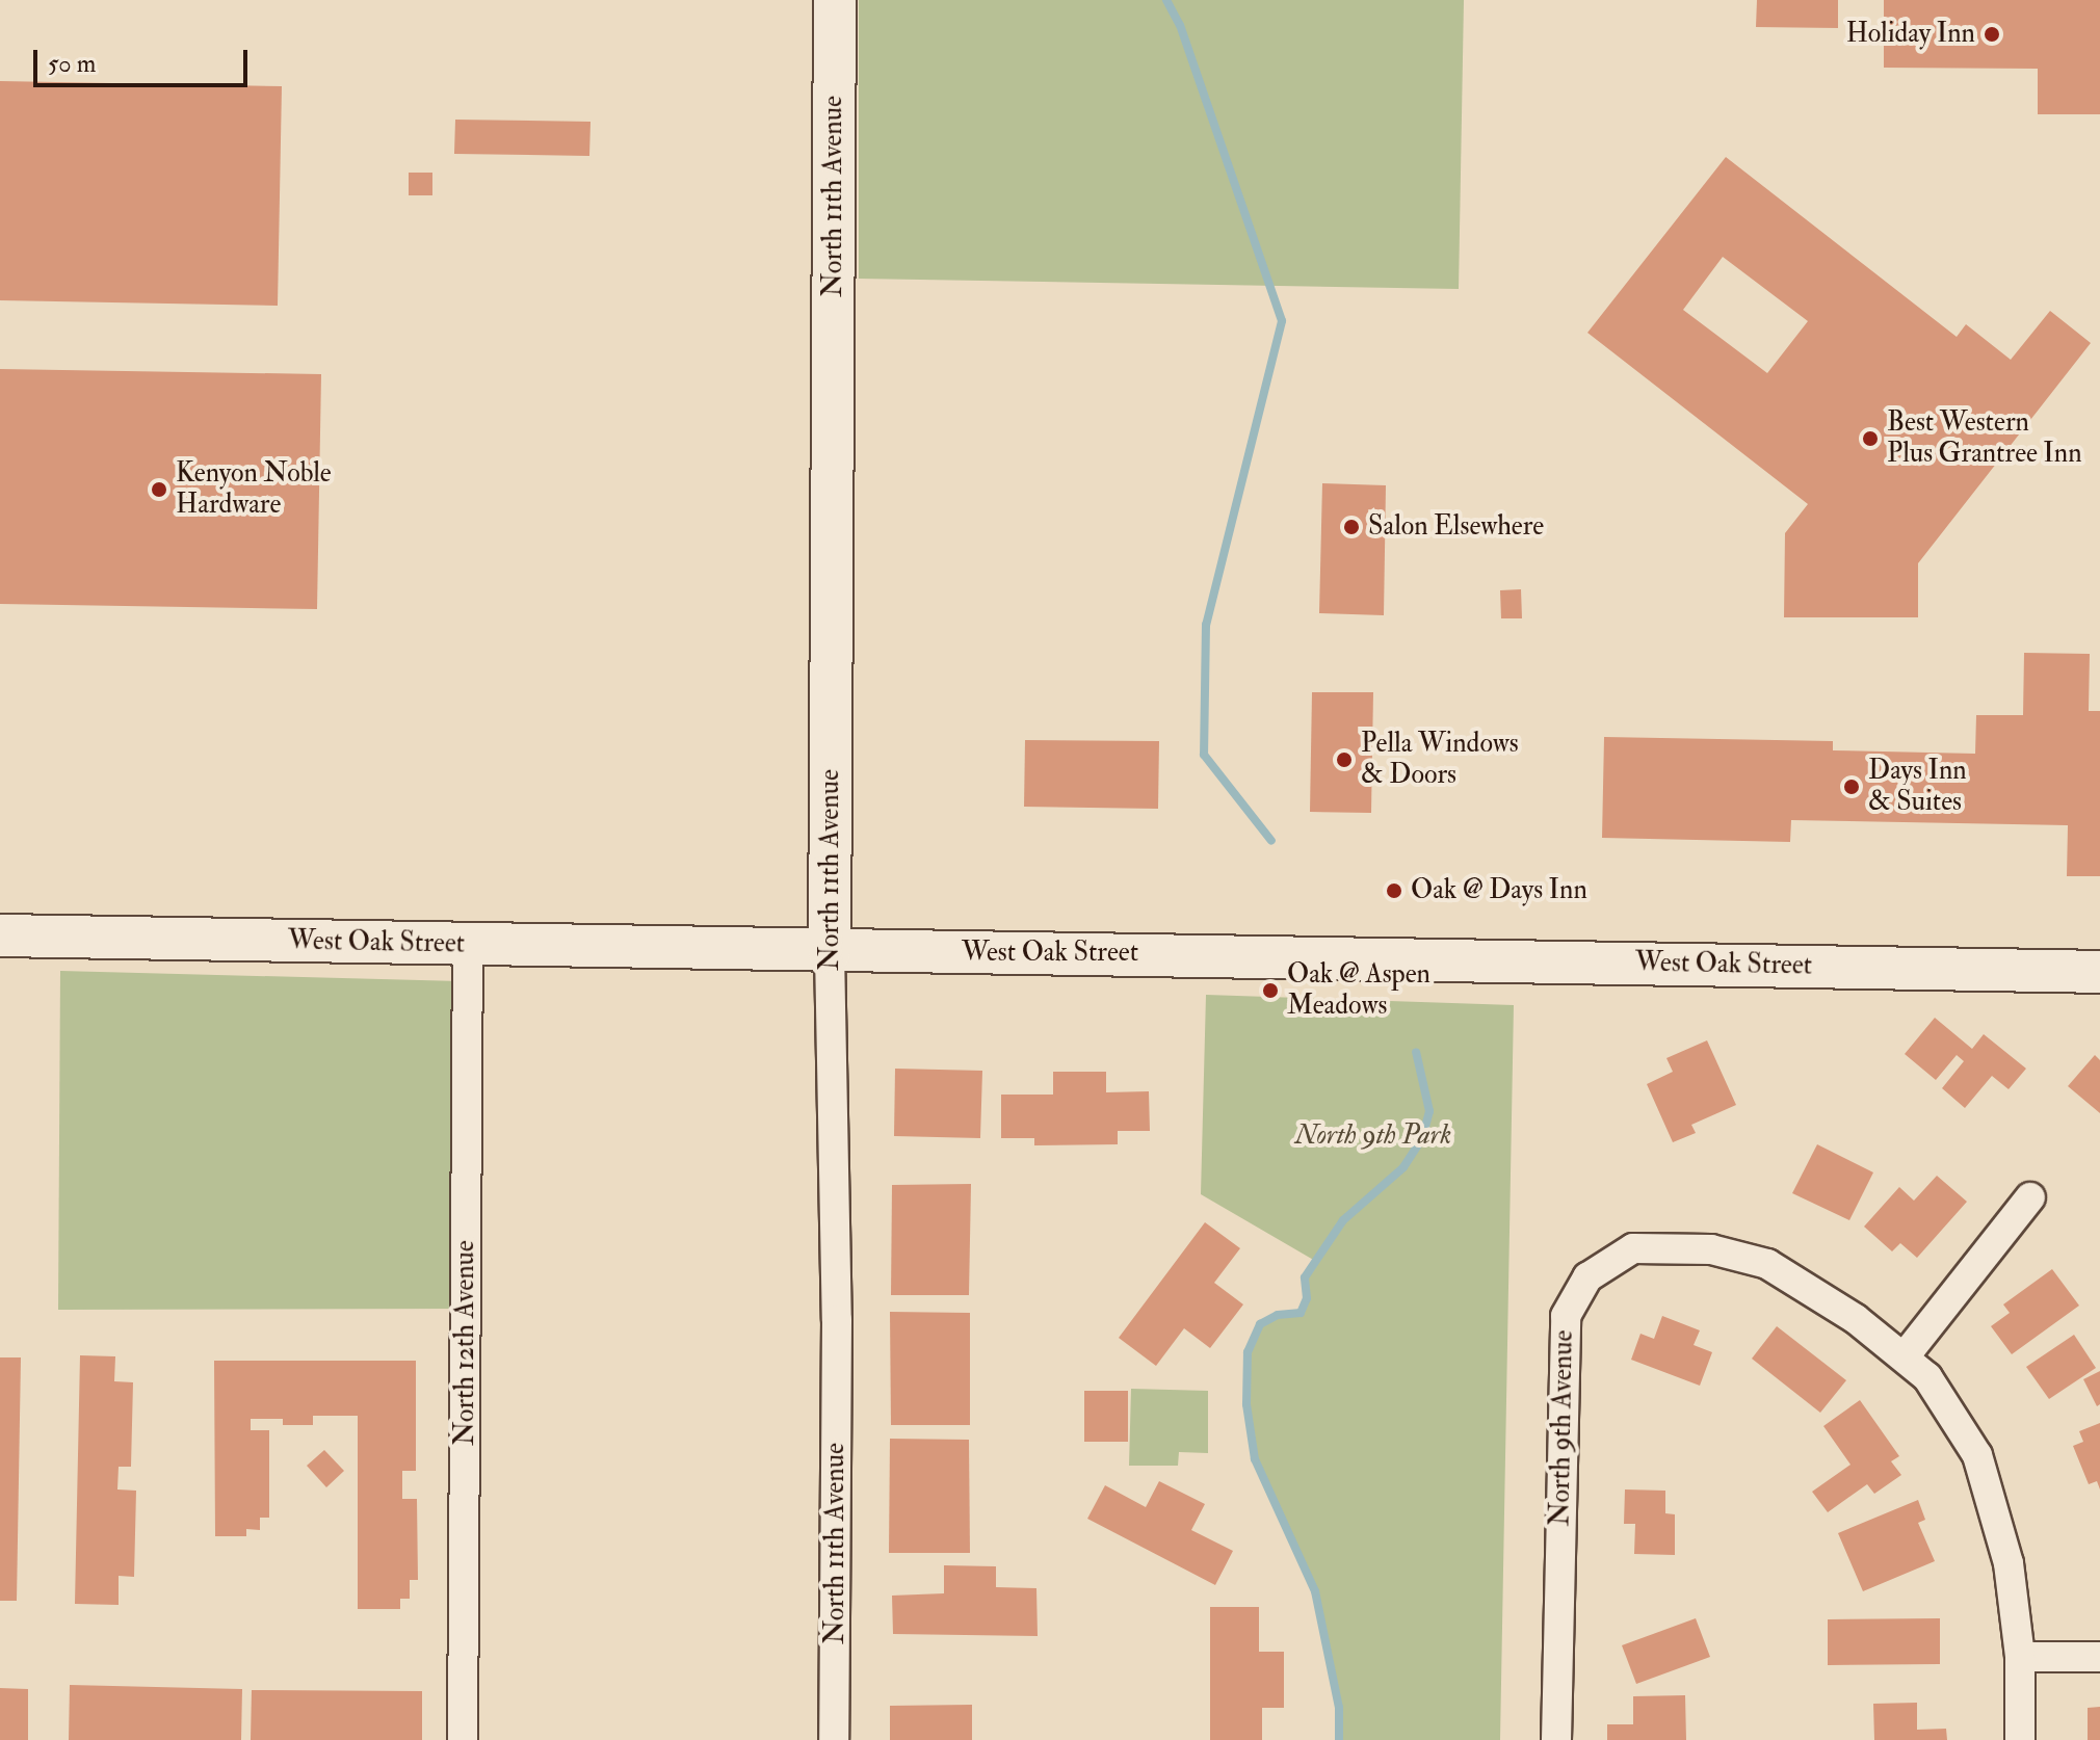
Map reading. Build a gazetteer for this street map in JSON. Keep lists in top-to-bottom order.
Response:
{
  "streets": {
    "main road": ["North 11th Avenue", "West Oak Street"],
    "street": ["North 12th Avenue", "North 9th Avenue"]
  },
  "crossings": [
    ["North 11th Avenue", "West Oak Street"],
    ["West Oak Street", "North 12th Avenue"]
  ],
  "parks": ["North 9th Park"],
  "places": [
    "Holiday Inn",
    "Best Western Plus Grantree Inn",
    "Kenyon Noble Hardware",
    "Salon Elsewhere",
    "Pella Windows & Doors",
    "Days Inn & Suites",
    "Oak @ Days Inn",
    "Oak @ Aspen Meadows"
  ],
  "scale_bar": "50 m"
}
